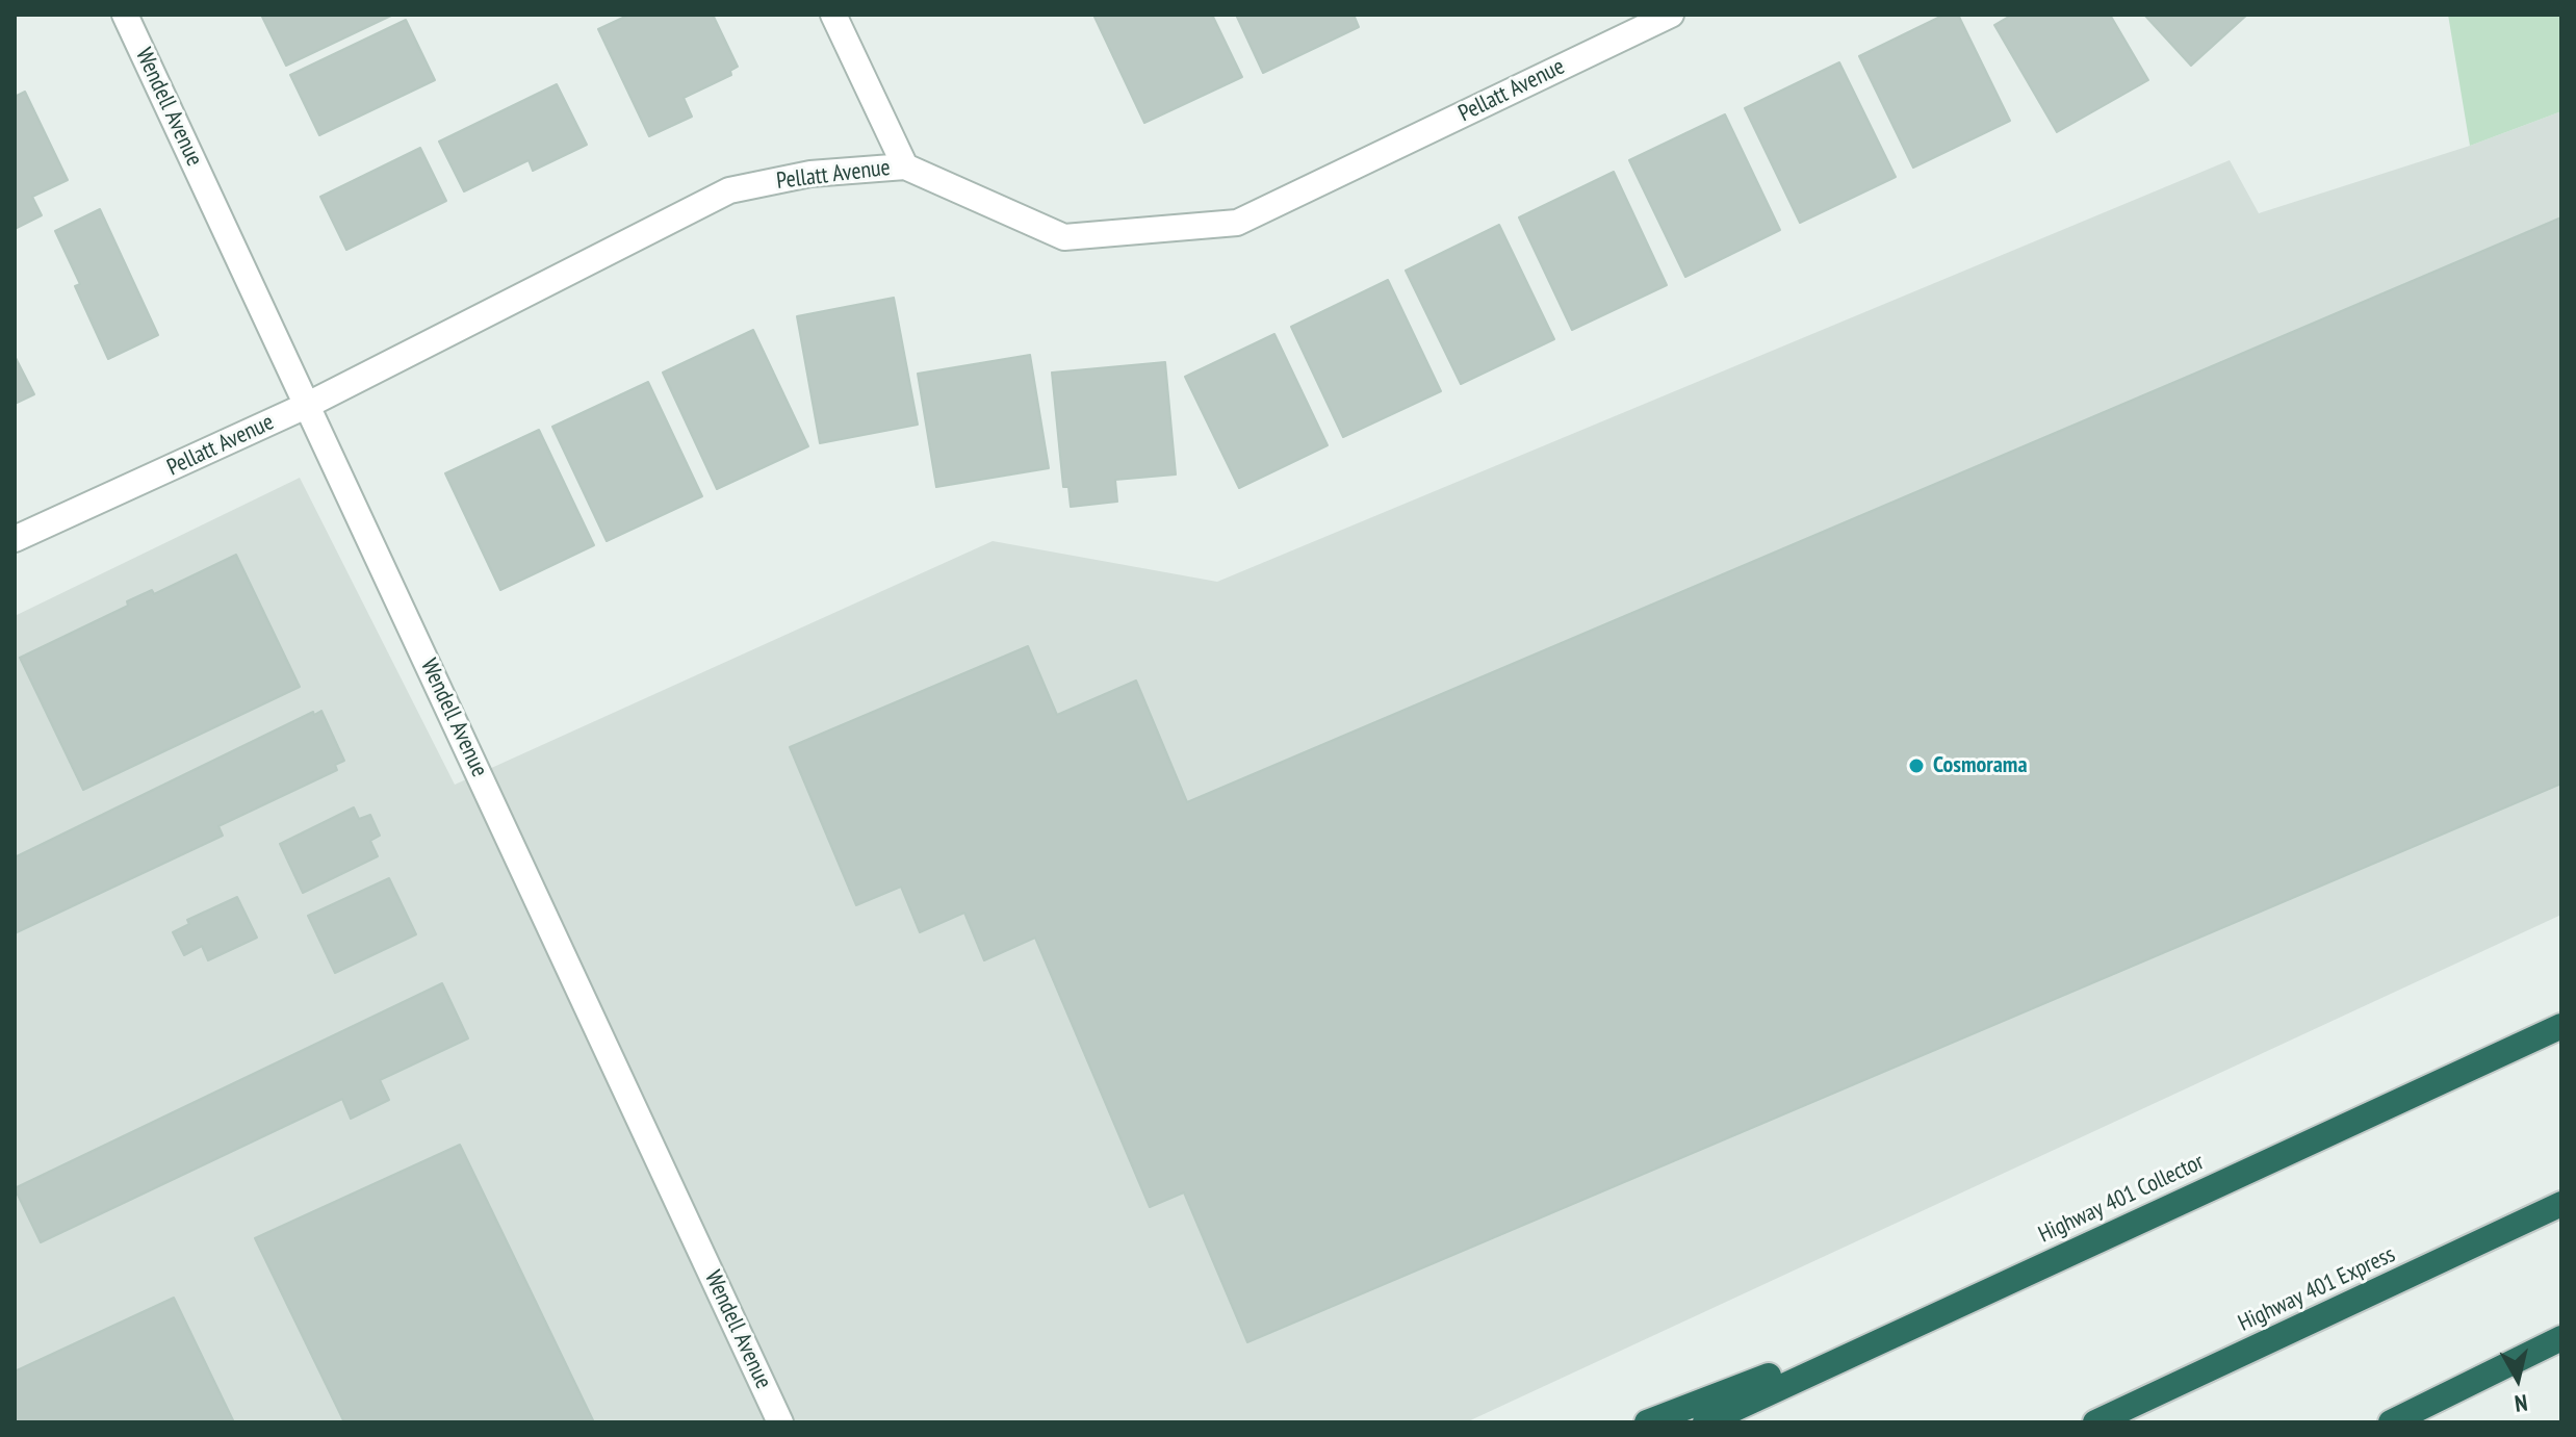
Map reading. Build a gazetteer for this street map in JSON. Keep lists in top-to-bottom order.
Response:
{
  "streets": {
    "highway": ["Highway 401 Collector", "Highway 401 Express"],
    "street": ["Pellatt Avenue", "Wendell Avenue"]
  },
  "crossings": [
    ["Pellatt Avenue", "Wendell Avenue"]
  ],
  "places": ["Cosmorama"],
  "north": "bottom"
}
